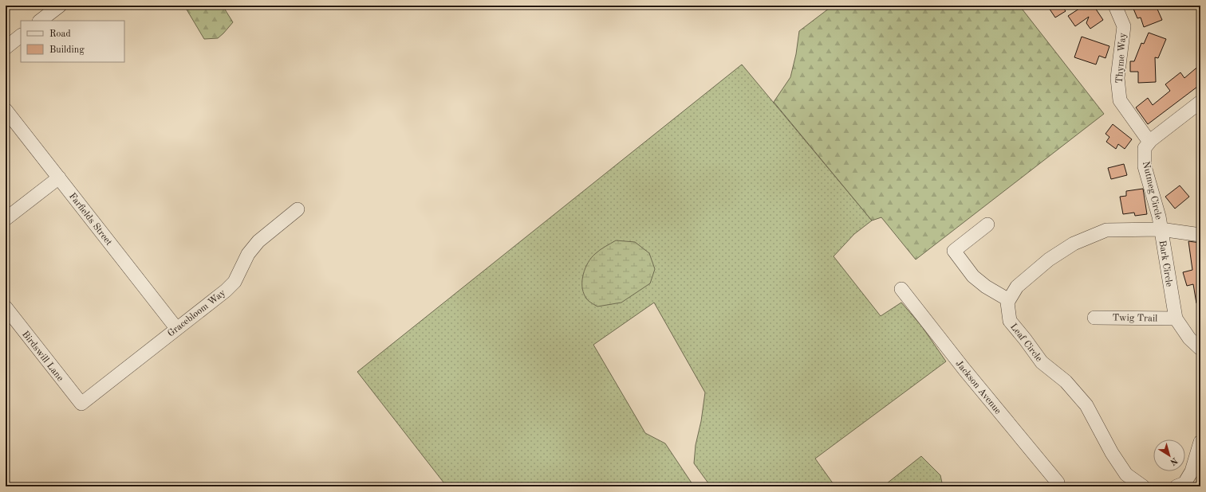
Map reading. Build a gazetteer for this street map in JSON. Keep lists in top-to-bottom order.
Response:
{
  "streets": {
    "street": [
      "Thyme Way",
      "Nutmeg Circle",
      "Farfields Street",
      "Bark Circle",
      "Gracebloom Way",
      "Twig Trail",
      "Leaf Circle",
      "Birdswill Lane",
      "Jackson Avenue"
    ]
  },
  "crossings": [
    ["Thyme Way", "Nutmeg Circle"],
    ["Nutmeg Circle", "Bark Circle"],
    ["Farfields Street", "Gracebloom Way"],
    ["Bark Circle", "Twig Trail"],
    ["Gracebloom Way", "Birdswill Lane"]
  ],
  "legend": ["Road", "Building"],
  "north": "bottom right"
}
